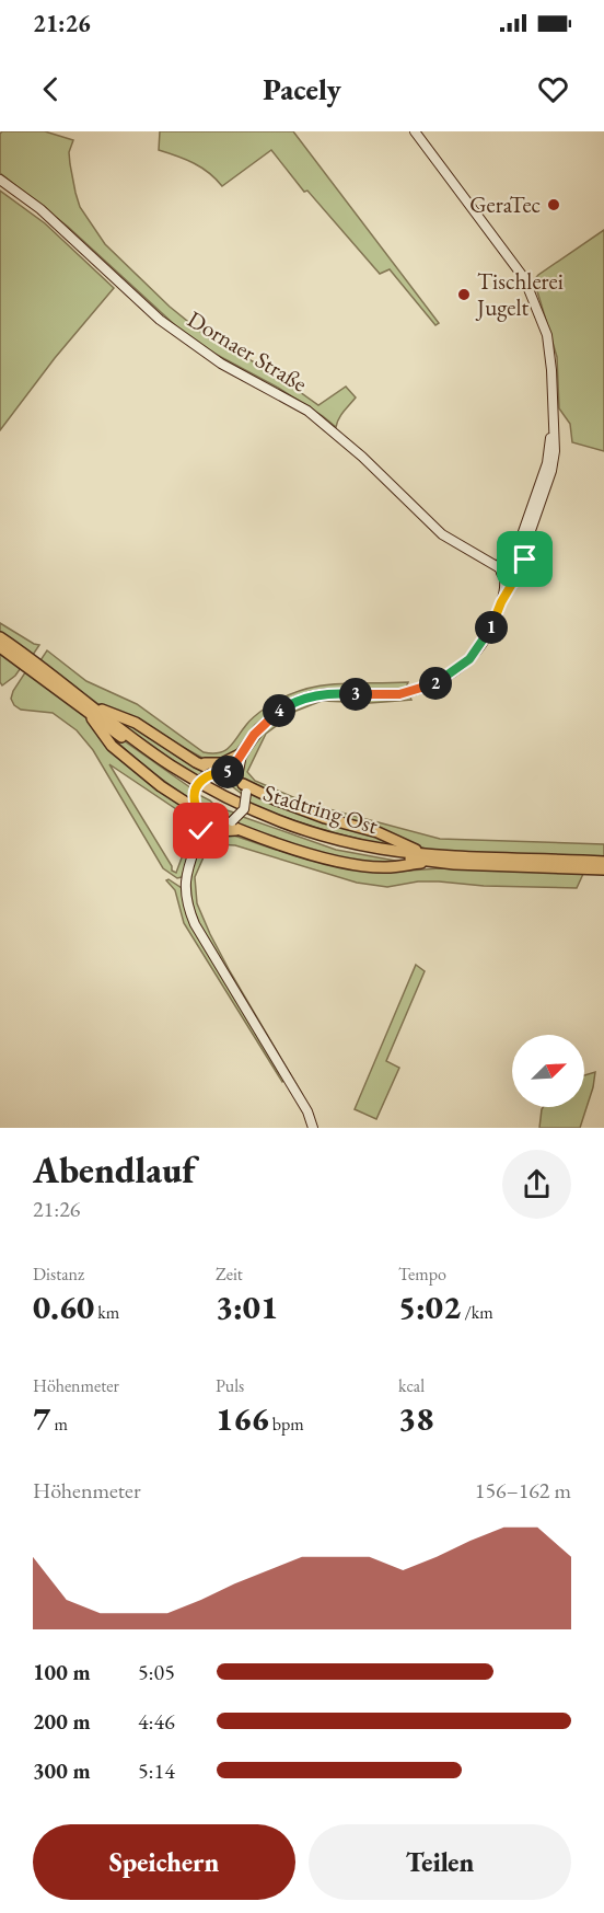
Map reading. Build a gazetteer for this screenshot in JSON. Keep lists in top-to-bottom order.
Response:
{
  "streets": {
    "highway": ["Stadtring Ost"],
    "main road": ["Dornaer Straße"]
  },
  "places": ["GeraTec", "Tischlerei Jugelt"],
  "north": "top right",
  "page": {
    "status": "21:26",
    "header": "Pacely",
    "pins": [
      "1",
      "2",
      "3",
      "4",
      "5"
    ],
    "heading": ["Abendlauf", "21:26"],
    "stats": [
      ["Distanz", "0.60 km"],
      ["Zeit", "3:01"],
      ["Tempo", "5:02 /km"],
      ["Höhenmeter", "7 m"],
      ["Puls", "166 bpm"],
      ["kcal", "38"]
    ],
    "chart": ["Höhenmeter", "156–162 m"],
    "list": [
      {
        "name": "100 m",
        "note": "5:05"
      },
      {
        "name": "200 m",
        "note": "4:46"
      },
      {
        "name": "300 m",
        "note": "5:14"
      }
    ],
    "buttons": ["Speichern", "Teilen"]
  }
}
